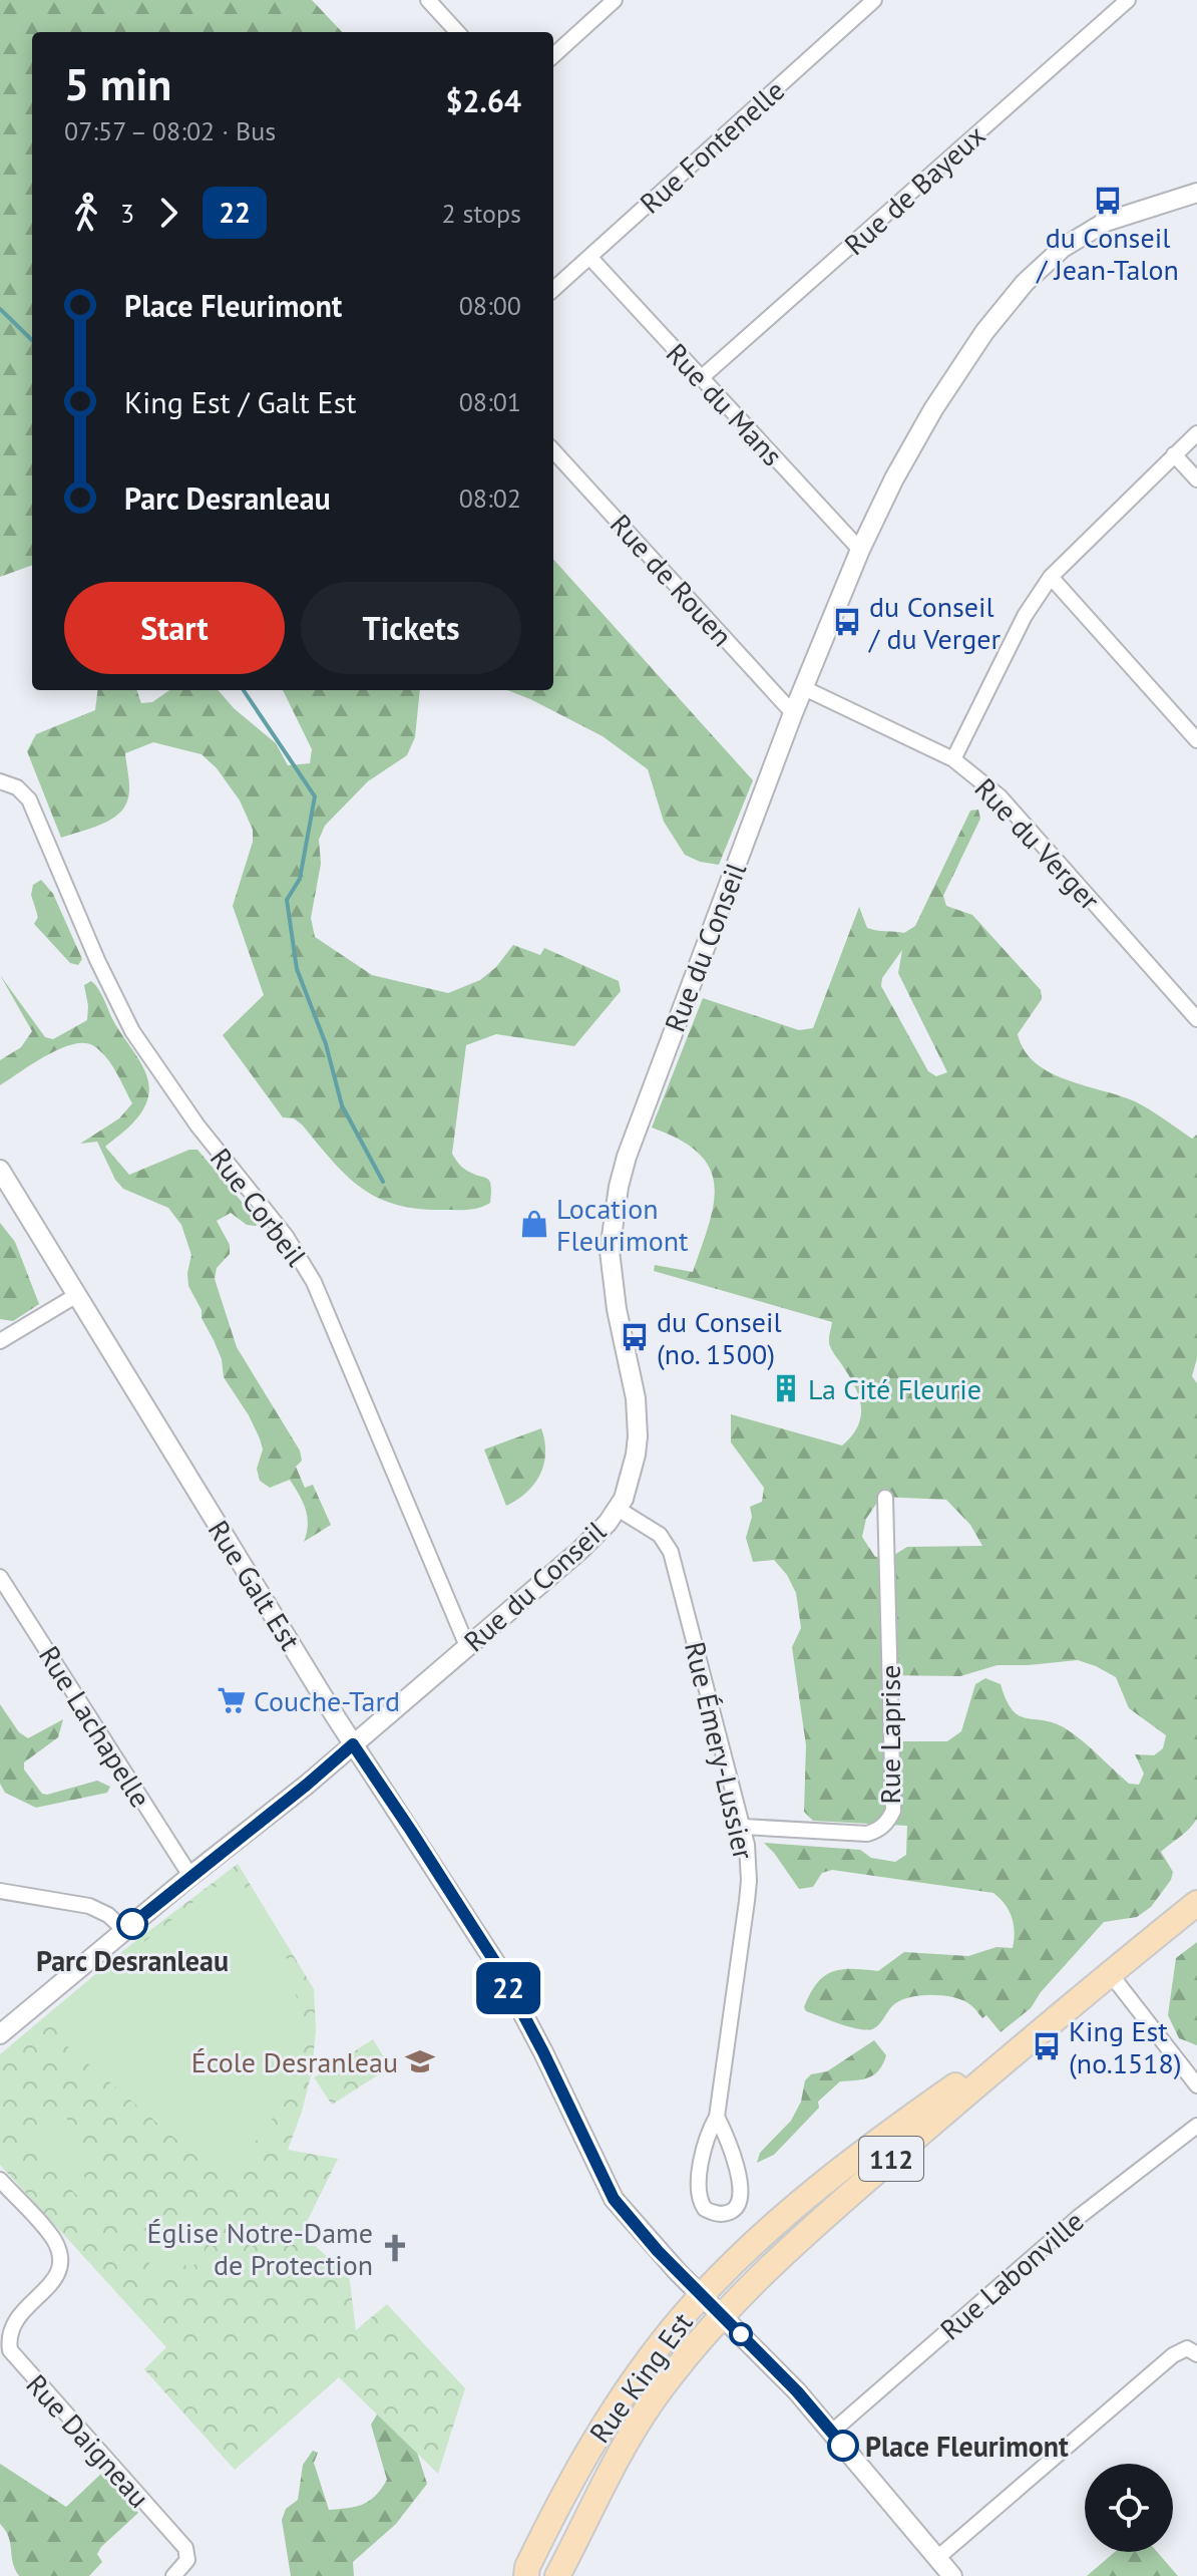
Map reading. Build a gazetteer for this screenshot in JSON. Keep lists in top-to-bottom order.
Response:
{
  "streets": {
    "main road": ["112", "Rue King Est"],
    "street": [
      "Rue Fontenelle",
      "Rue de Bayeux",
      "Rue du Mans",
      "Rue de Rouen",
      "Rue du Verger",
      "Rue du Conseil",
      "Rue Corbeil",
      "Rue Galt Est",
      "Rue Lachapelle",
      "Rue Laprise",
      "Rue Émery-Lussier",
      "Rue Labonville",
      "Rue Daigneau"
    ]
  },
  "crossings": [
    ["Rue Fontenelle", "Rue du Mans"],
    ["Rue de Bayeux", "Rue du Mans"],
    ["Rue du Mans", "Rue du Conseil"],
    ["Rue de Rouen", "Rue du Conseil"],
    ["Rue du Verger", "Rue du Conseil"],
    ["Rue du Conseil", "Rue Corbeil"],
    ["Rue du Conseil", "Rue Galt Est"],
    ["Rue du Conseil", "Rue Lachapelle"],
    ["Rue du Conseil", "Rue Émery-Lussier"],
    ["Rue Galt Est", "Rue Labonville"],
    ["Rue Galt Est", "Rue King Est"],
    ["Rue Laprise", "Rue Émery-Lussier"]
  ],
  "places": {
    "bus stop": [
      "du Conseil / Jean-Talon",
      "du Conseil / du Verger",
      "du Conseil (no. 1500)",
      "King Est (no.1518)"
    ],
    "shop": ["Location Fleurimont"],
    "building": ["La Cité Fleurie"],
    "supermarket": ["Couche-Tard"],
    "other": ["Parc Desranleau", "Place Fleurimont"],
    "school or university": ["École Desranleau"],
    "church": ["Église Notre-Dame de Protection"]
  },
  "lines": ["bus line 22"],
  "page": {
    "on_map": "22",
    "heading": ["5 min", "07:57 – 08:02 · Bus", "$2.64"],
    "legs": ["3", "22", "2 stops"],
    "list": [
      {
        "name": "Place Fleurimont",
        "value": "08:00"
      },
      {
        "name": "King Est / Galt Est",
        "value": "08:01"
      },
      {
        "name": "Parc Desranleau",
        "value": "08:02"
      }
    ],
    "buttons": ["Start", "Tickets"]
  }
}
